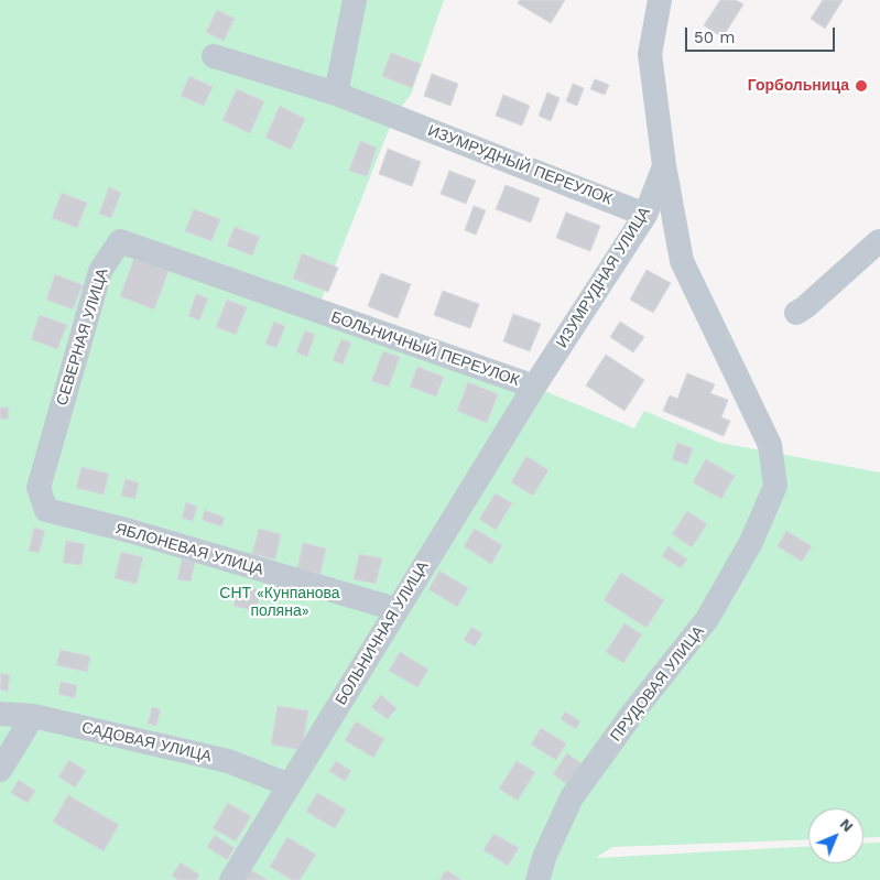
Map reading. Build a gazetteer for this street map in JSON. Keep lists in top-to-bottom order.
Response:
{
  "streets": {
    "street": [
      "ИЗУМРУДНЫЙ ПЕРЕУЛОК",
      "ИЗУМРУДНАЯ УЛИЦА",
      "СЕВЕРНАЯ УЛИЦА",
      "БОЛЬНИЧНЫЙ ПЕРЕУЛОК",
      "ЯБЛОНЕВАЯ УЛИЦА",
      "БОЛЬНИЧНАЯ УЛИЦА",
      "ПРУДОВАЯ УЛИЦА",
      "САДОВАЯ УЛИЦА"
    ]
  },
  "crossings": [
    ["ИЗУМРУДНЫЙ ПЕРЕУЛОК", "ИЗУМРУДНАЯ УЛИЦА"],
    ["ИЗУМРУДНАЯ УЛИЦА", "БОЛЬНИЧНЫЙ ПЕРЕУЛОК"],
    ["ИЗУМРУДНАЯ УЛИЦА", "БОЛЬНИЧНАЯ УЛИЦА"],
    ["ИЗУМРУДНАЯ УЛИЦА", "ПРУДОВАЯ УЛИЦА"],
    ["СЕВЕРНАЯ УЛИЦА", "БОЛЬНИЧНЫЙ ПЕРЕУЛОК"],
    ["СЕВЕРНАЯ УЛИЦА", "ЯБЛОНЕВАЯ УЛИЦА"],
    ["БОЛЬНИЧНЫЙ ПЕРЕУЛОК", "БОЛЬНИЧНАЯ УЛИЦА"],
    ["ЯБЛОНЕВАЯ УЛИЦА", "БОЛЬНИЧНАЯ УЛИЦА"],
    ["БОЛЬНИЧНАЯ УЛИЦА", "САДОВАЯ УЛИЦА"]
  ],
  "parks": ["СНТ «Кунпанова поляна»"],
  "places": ["Горбольница"],
  "scale_bar": "50 m",
  "north": "top right"
}
